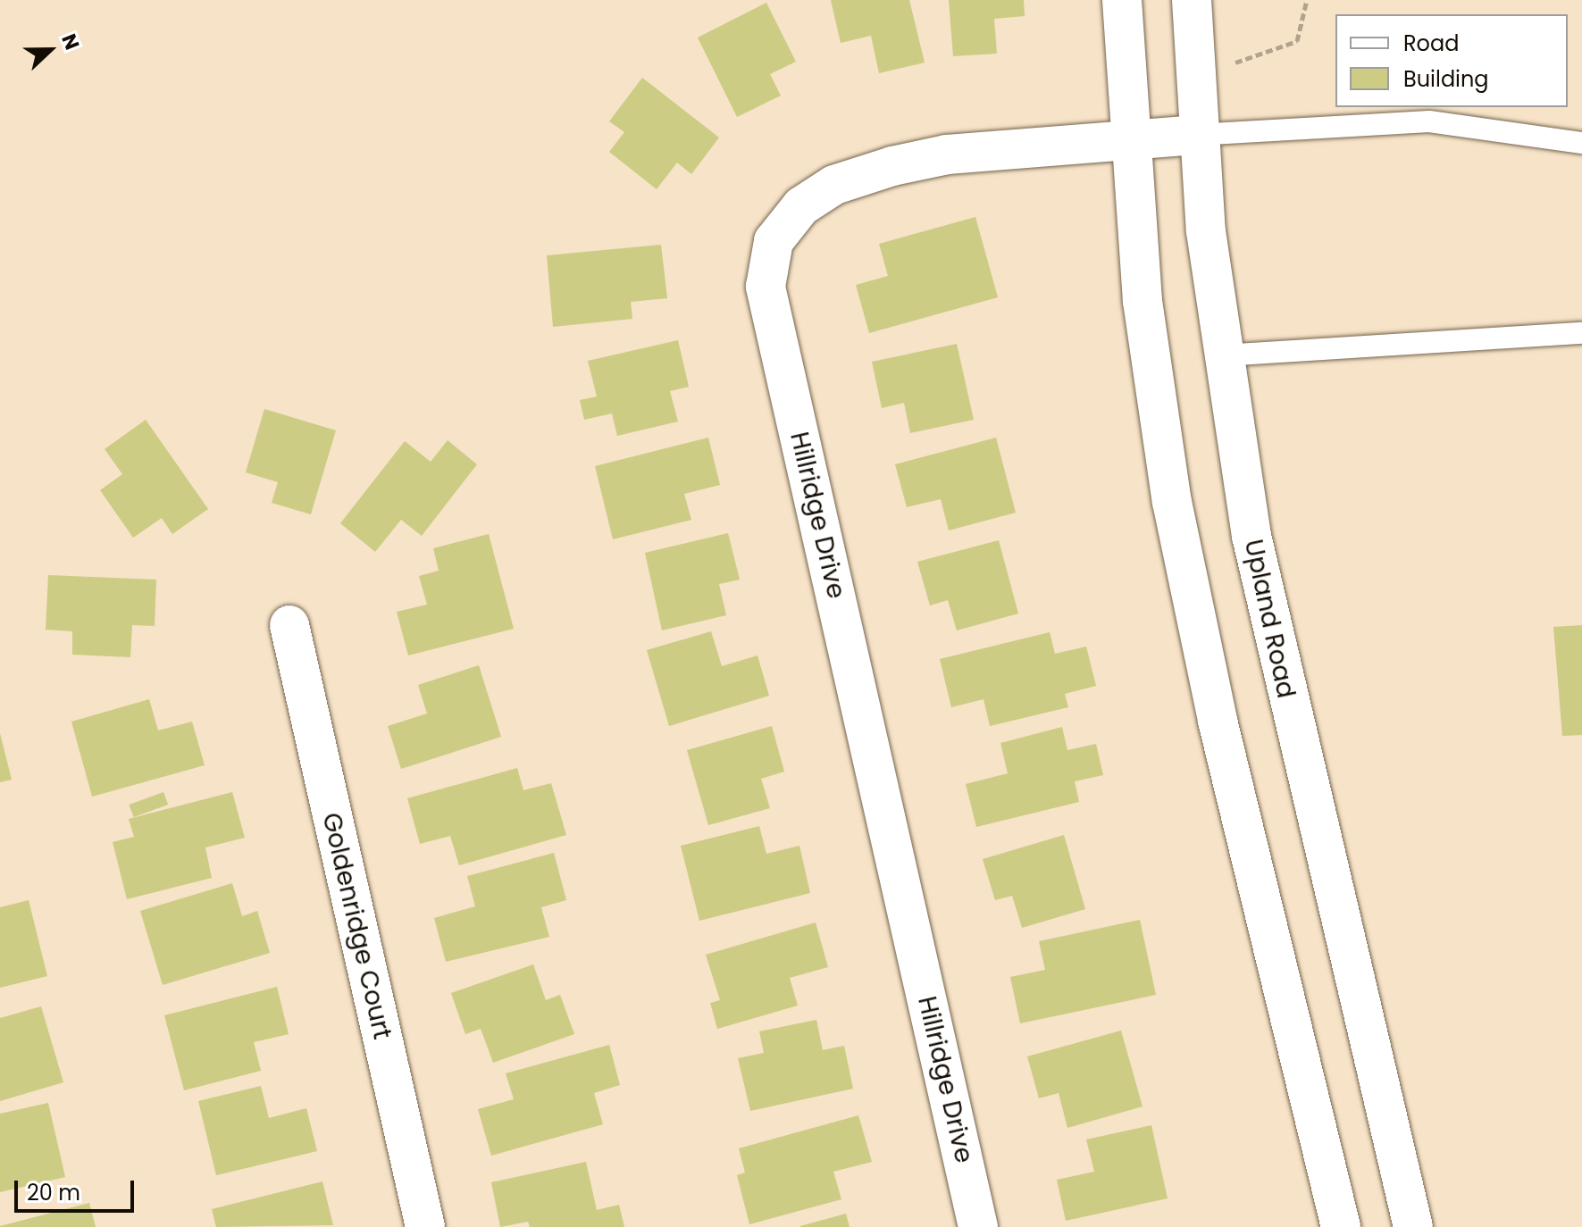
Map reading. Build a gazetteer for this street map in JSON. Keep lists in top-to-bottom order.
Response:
{
  "streets": {
    "main road": ["Hillridge Drive", "Upland Road", "Goldenridge Court"]
  },
  "crossings": [
    ["Hillridge Drive", "Upland Road"]
  ],
  "legend": ["Road", "Building"],
  "scale_bar": "20 m",
  "north": "right"
}
